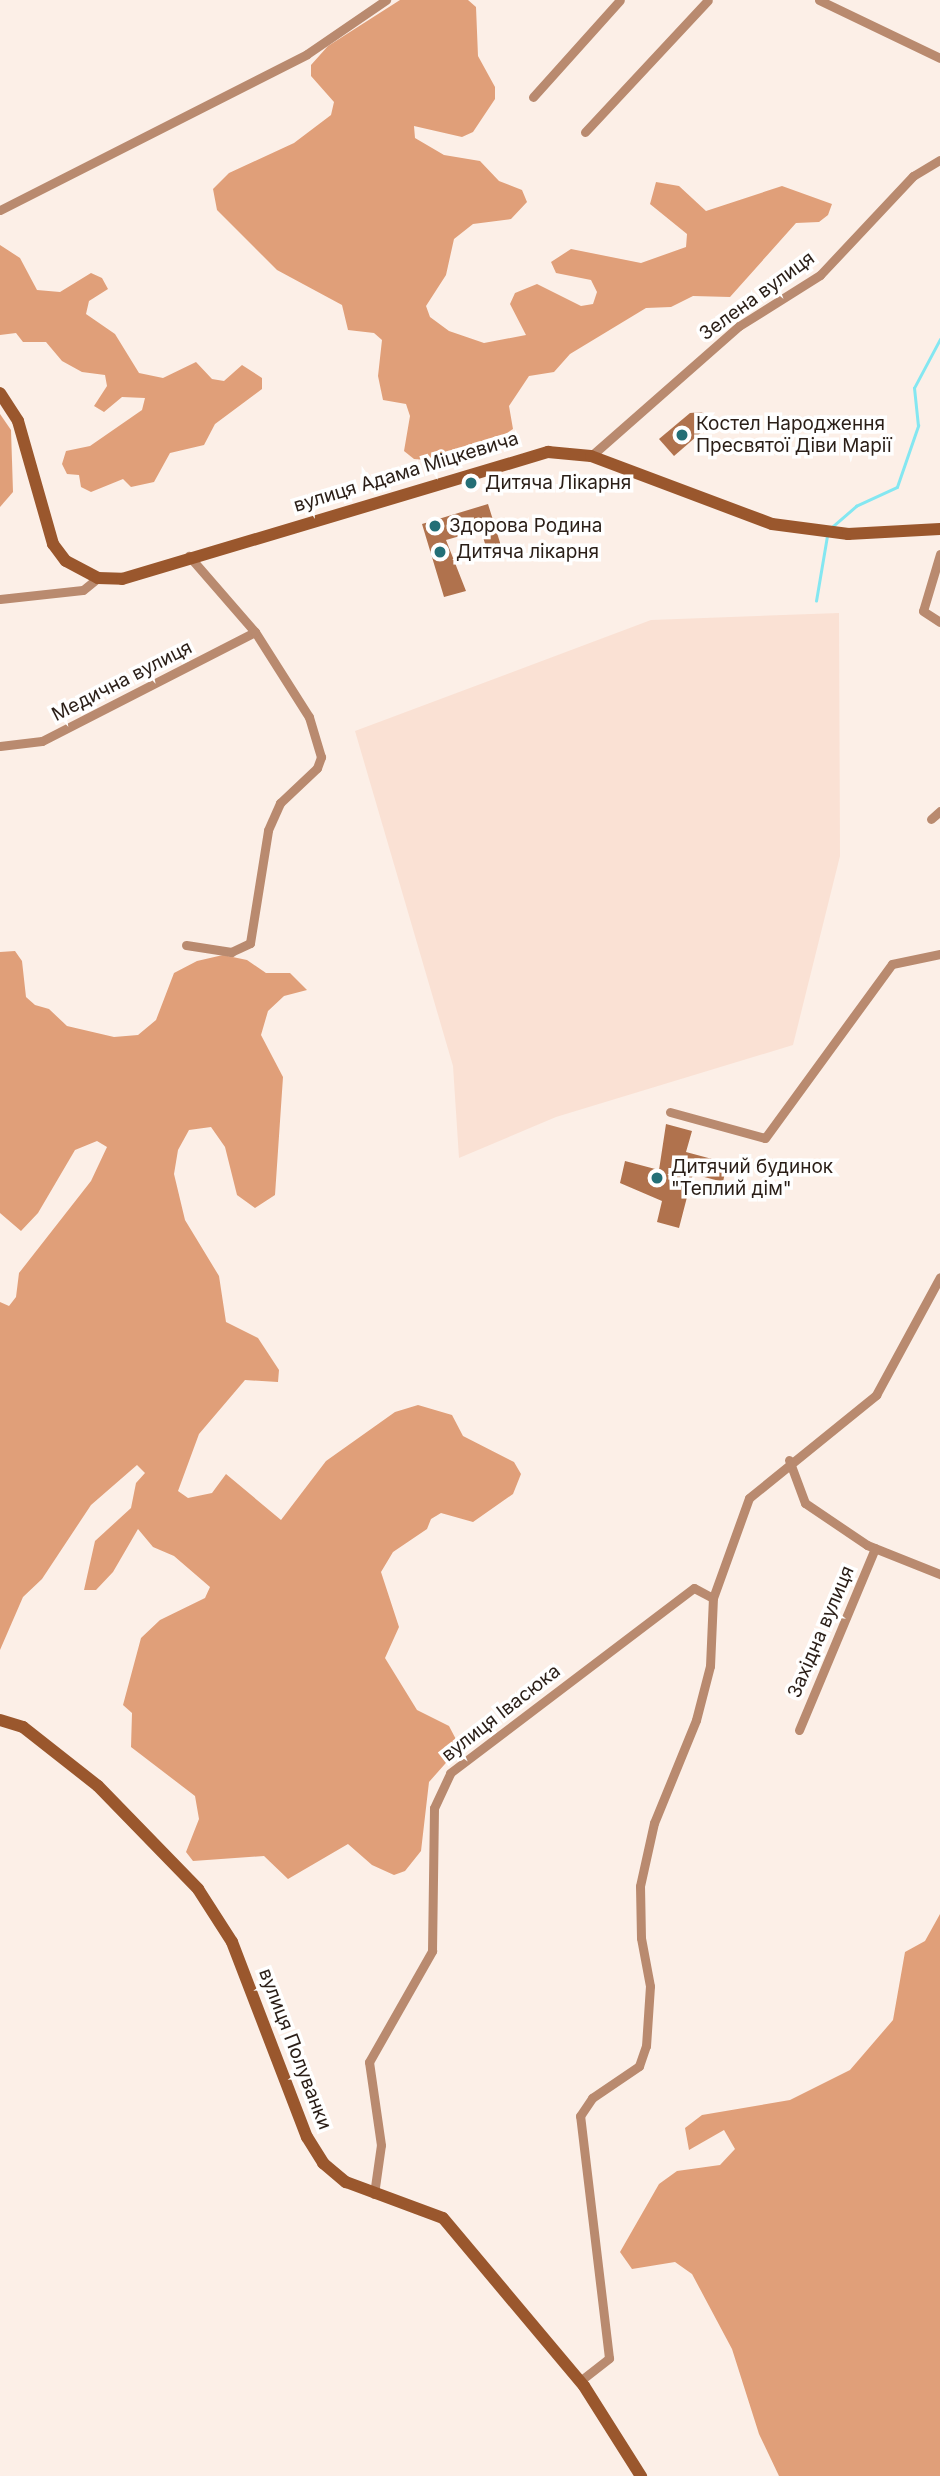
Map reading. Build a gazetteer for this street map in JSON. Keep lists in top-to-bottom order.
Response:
{
  "streets": {
    "street": [
      "Зелена вулиця",
      "вулиця Адама Міцкевича",
      "Медична вулиця",
      "Західна вулиця",
      "вулиця Івасюка",
      "вулиця Полуванки"
    ]
  },
  "crossings": [
    ["Зелена вулиця", "вулиця Адама Міцкевича"],
    ["вулиця Івасюка", "вулиця Полуванки"]
  ],
  "places": [
    "Костел Народження Пресвятої Діви Марії",
    "Дитяча Лікарня",
    "Здорова Родина",
    "Дитяча лікарня",
    "Дитячий будинок \"Теплий дім\""
  ]
}
